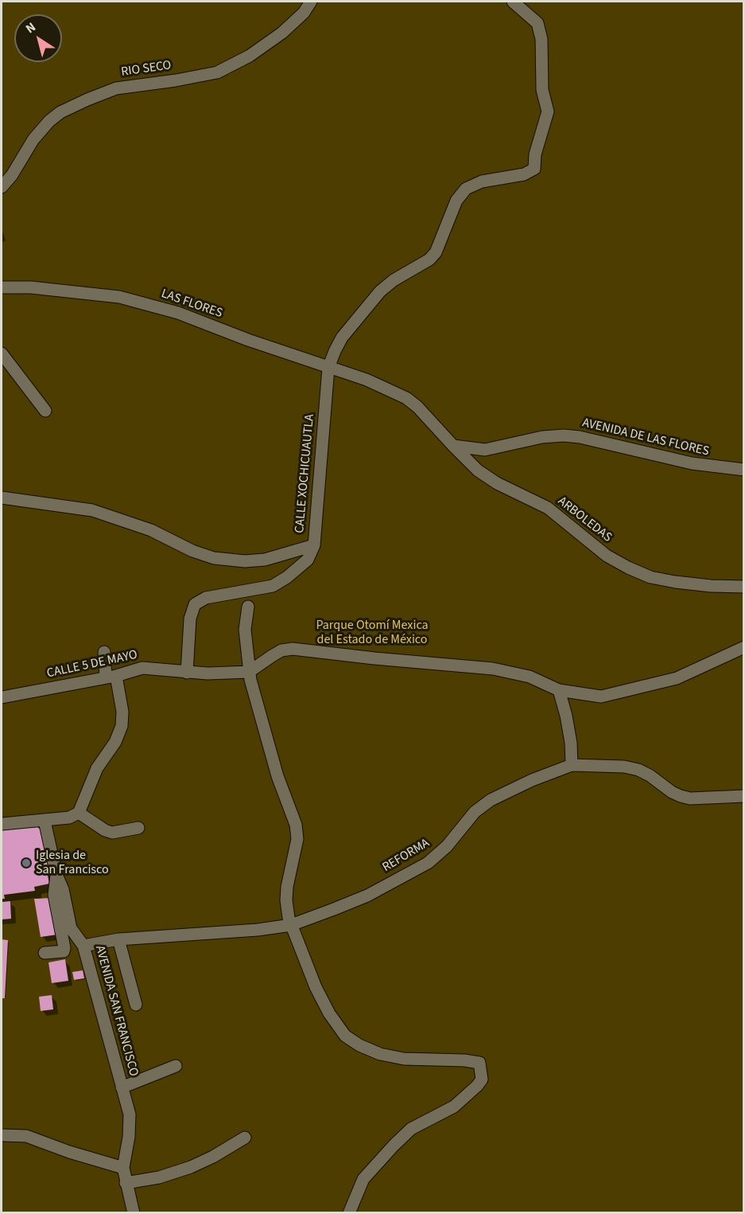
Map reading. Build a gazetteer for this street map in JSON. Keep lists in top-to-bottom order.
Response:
{
  "streets": {
    "street": [
      "RIO SECO",
      "LAS FLORES",
      "AVENIDA DE LAS FLORES",
      "CALLE XOCHICUAUTLA",
      "ARBOLEDAS",
      "CALLE 5 DE MAYO",
      "REFORMA",
      "AVENIDA SAN FRANCISCO"
    ]
  },
  "crossings": [
    ["LAS FLORES", "AVENIDA DE LAS FLORES"],
    ["LAS FLORES", "CALLE XOCHICUAUTLA"],
    ["LAS FLORES", "ARBOLEDAS"],
    ["AVENIDA DE LAS FLORES", "ARBOLEDAS"],
    ["CALLE XOCHICUAUTLA", "CALLE 5 DE MAYO"],
    ["REFORMA", "AVENIDA SAN FRANCISCO"]
  ],
  "parks": ["Parque Otomí Mexica del Estado de México"],
  "places": ["Iglesia de San Francisco"],
  "north": "top left"
}
